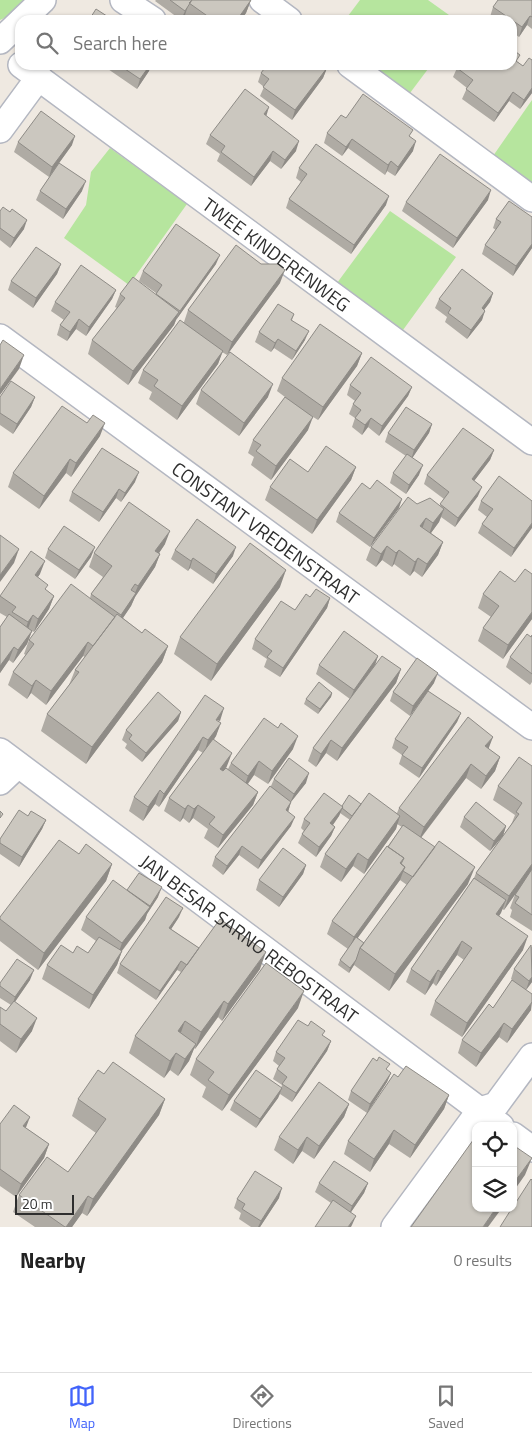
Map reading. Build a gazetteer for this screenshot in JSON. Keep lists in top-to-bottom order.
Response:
{
  "streets": {
    "street": ["TWEE KINDERENWEG", "CONSTANT VREDENSTRAAT", "JAN BESAR SARNO REBOSTRAAT"]
  },
  "scale_bar": "20 m",
  "page": {
    "search": "Search here",
    "scale": "20 m",
    "heading": ["Nearby", "0 results"],
    "nav": ["Map", "Directions", "Saved"]
  }
}
